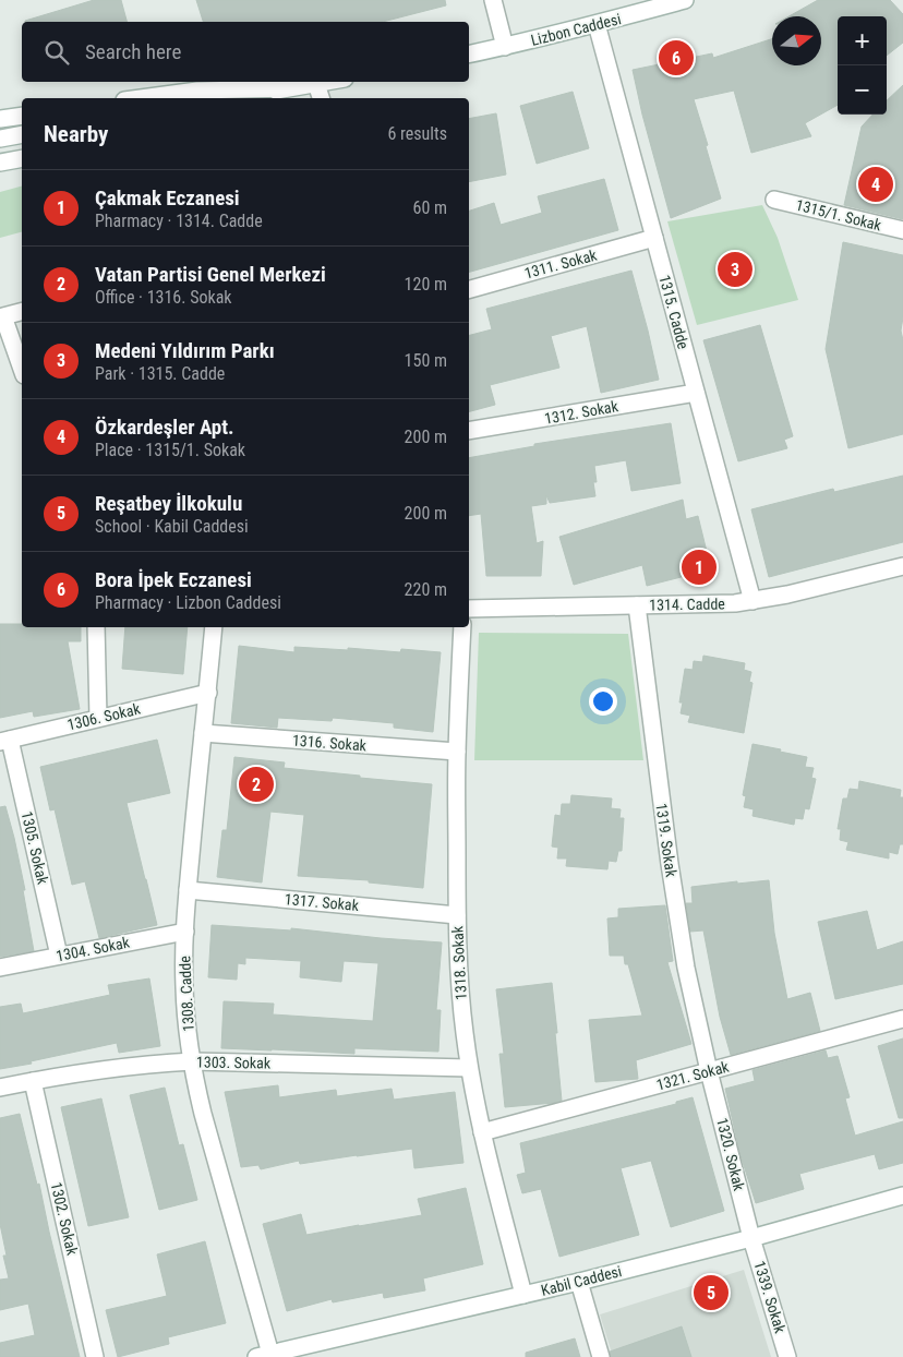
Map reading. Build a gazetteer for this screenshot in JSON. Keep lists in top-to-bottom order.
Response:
{
  "streets": {
    "street": [
      "Lizbon Caddesi",
      "1315/1. Sokak",
      "1311. Sokak",
      "1315. Cadde",
      "1312. Sokak",
      "1314. Cadde",
      "1306. Sokak",
      "1316. Sokak",
      "1319. Sokak",
      "1305. Sokak",
      "1317. Sokak",
      "1304. Sokak",
      "1318. Sokak",
      "1308. Cadde",
      "1303. Sokak",
      "1321. Sokak",
      "1320. Sokak",
      "1302. Sokak",
      "Kabil Caddesi",
      "1339. Sokak"
    ]
  },
  "crossings": [
    ["Lizbon Caddesi", "1315. Cadde"],
    ["1311. Sokak", "1315. Cadde"],
    ["1315. Cadde", "1312. Sokak"],
    ["1315. Cadde", "1314. Cadde"],
    ["1314. Cadde", "1319. Sokak"],
    ["1306. Sokak", "1305. Sokak"],
    ["1306. Sokak", "1308. Cadde"],
    ["1316. Sokak", "1318. Sokak"],
    ["1316. Sokak", "1308. Cadde"],
    ["1319. Sokak", "1321. Sokak"],
    ["1319. Sokak", "1320. Sokak"],
    ["1305. Sokak", "1304. Sokak"],
    ["1317. Sokak", "1318. Sokak"],
    ["1317. Sokak", "1308. Cadde"],
    ["1304. Sokak", "1308. Cadde"],
    ["1318. Sokak", "1303. Sokak"],
    ["1318. Sokak", "1321. Sokak"],
    ["1318. Sokak", "Kabil Caddesi"],
    ["1308. Cadde", "1303. Sokak"],
    ["1308. Cadde", "Kabil Caddesi"],
    ["1303. Sokak", "1302. Sokak"],
    ["1321. Sokak", "1320. Sokak"],
    ["1320. Sokak", "Kabil Caddesi"],
    ["1320. Sokak", "1339. Sokak"],
    ["Kabil Caddesi", "1339. Sokak"]
  ],
  "north": "right",
  "page": {
    "map_buttons": ["+", "−"],
    "search": "Search here",
    "pins": [
      "6",
      "4",
      "3",
      "1",
      "2",
      "5"
    ],
    "heading": ["Nearby", "6 results"],
    "list": [
      {
        "mark": "1",
        "name": "Çakmak Eczanesi",
        "note": "Pharmacy · 1314. Cadde",
        "value": "60 m"
      },
      {
        "mark": "2",
        "name": "Vatan Partisi Genel Merkezi",
        "note": "Office · 1316. Sokak",
        "value": "120 m"
      },
      {
        "mark": "3",
        "name": "Medeni Yıldırım Parkı",
        "note": "Park · 1315. Cadde",
        "value": "150 m"
      },
      {
        "mark": "4",
        "name": "Özkardeşler Apt.",
        "note": "Place · 1315/1. Sokak",
        "value": "200 m"
      },
      {
        "mark": "5",
        "name": "Reşatbey İlkokulu",
        "note": "School · Kabil Caddesi",
        "value": "200 m"
      },
      {
        "mark": "6",
        "name": "Bora İpek Eczanesi",
        "note": "Pharmacy · Lizbon Caddesi",
        "value": "220 m"
      }
    ]
  }
}
